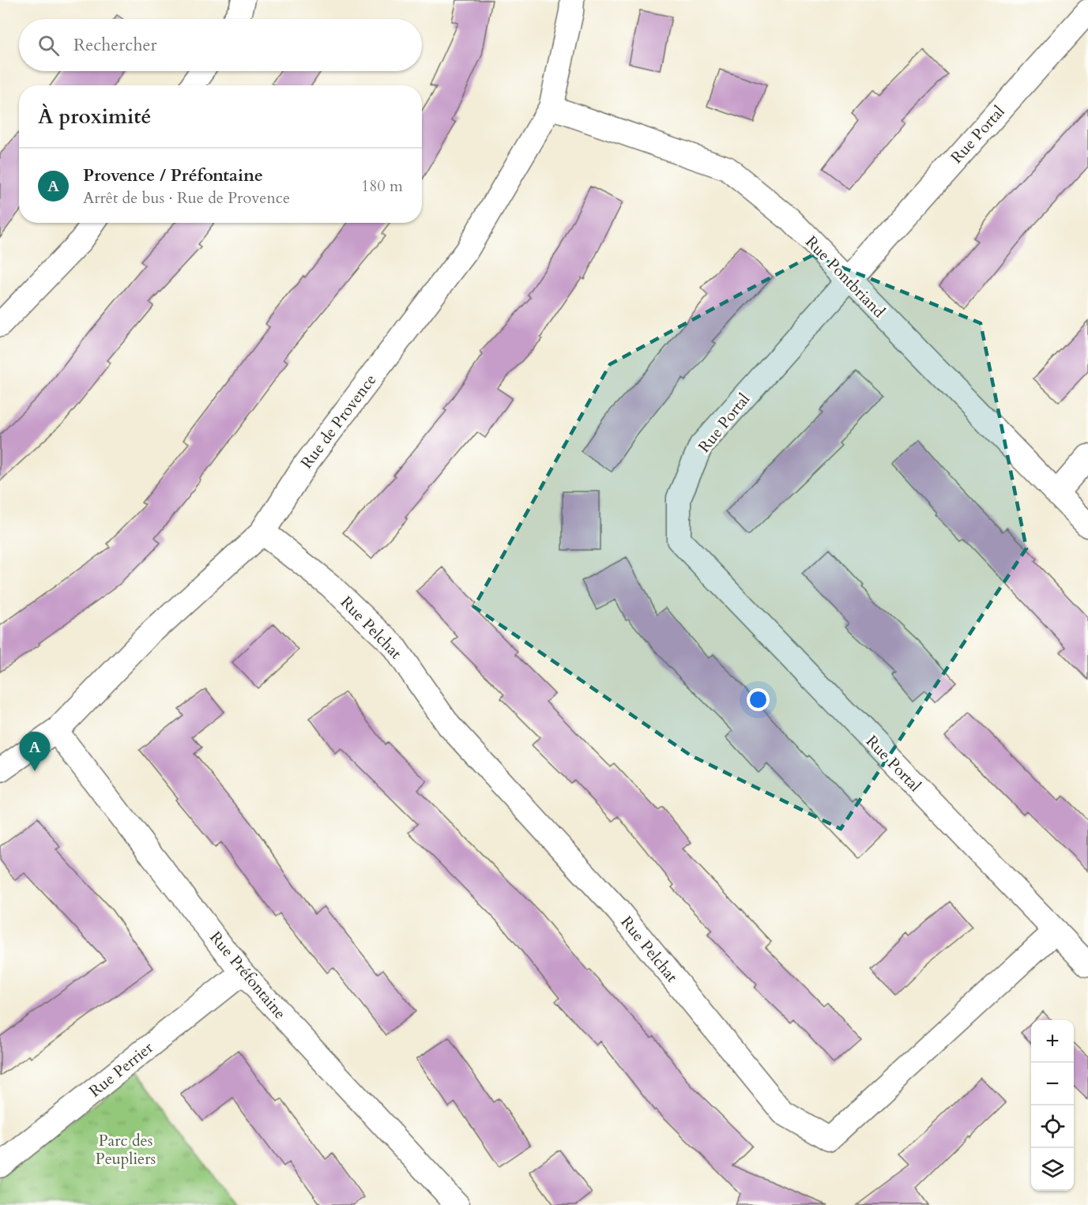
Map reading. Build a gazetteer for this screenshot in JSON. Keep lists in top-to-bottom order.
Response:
{
  "streets": {
    "street": [
      "Rue Portal",
      "Rue Pontbriand",
      "Rue de Provence",
      "Rue Pelchat",
      "Rue Préfontaine",
      "Rue Perrier"
    ]
  },
  "crossings": [
    ["Rue Portal", "Rue Pontbriand"],
    ["Rue Portal", "Rue Pelchat"],
    ["Rue Pontbriand", "Rue de Provence"],
    ["Rue de Provence", "Rue Pelchat"],
    ["Rue de Provence", "Rue Préfontaine"],
    ["Rue Préfontaine", "Rue Perrier"]
  ],
  "parks": ["Parc des Peupliers"],
  "page": {
    "search": "Rechercher",
    "heading": "À proximité",
    "list": [
      {
        "mark": "A",
        "name": "Provence / Préfontaine",
        "note": "Arrêt de bus · Rue de Provence",
        "value": "180 m"
      }
    ],
    "pins": "A",
    "map_buttons": ["+", "−"]
  }
}
